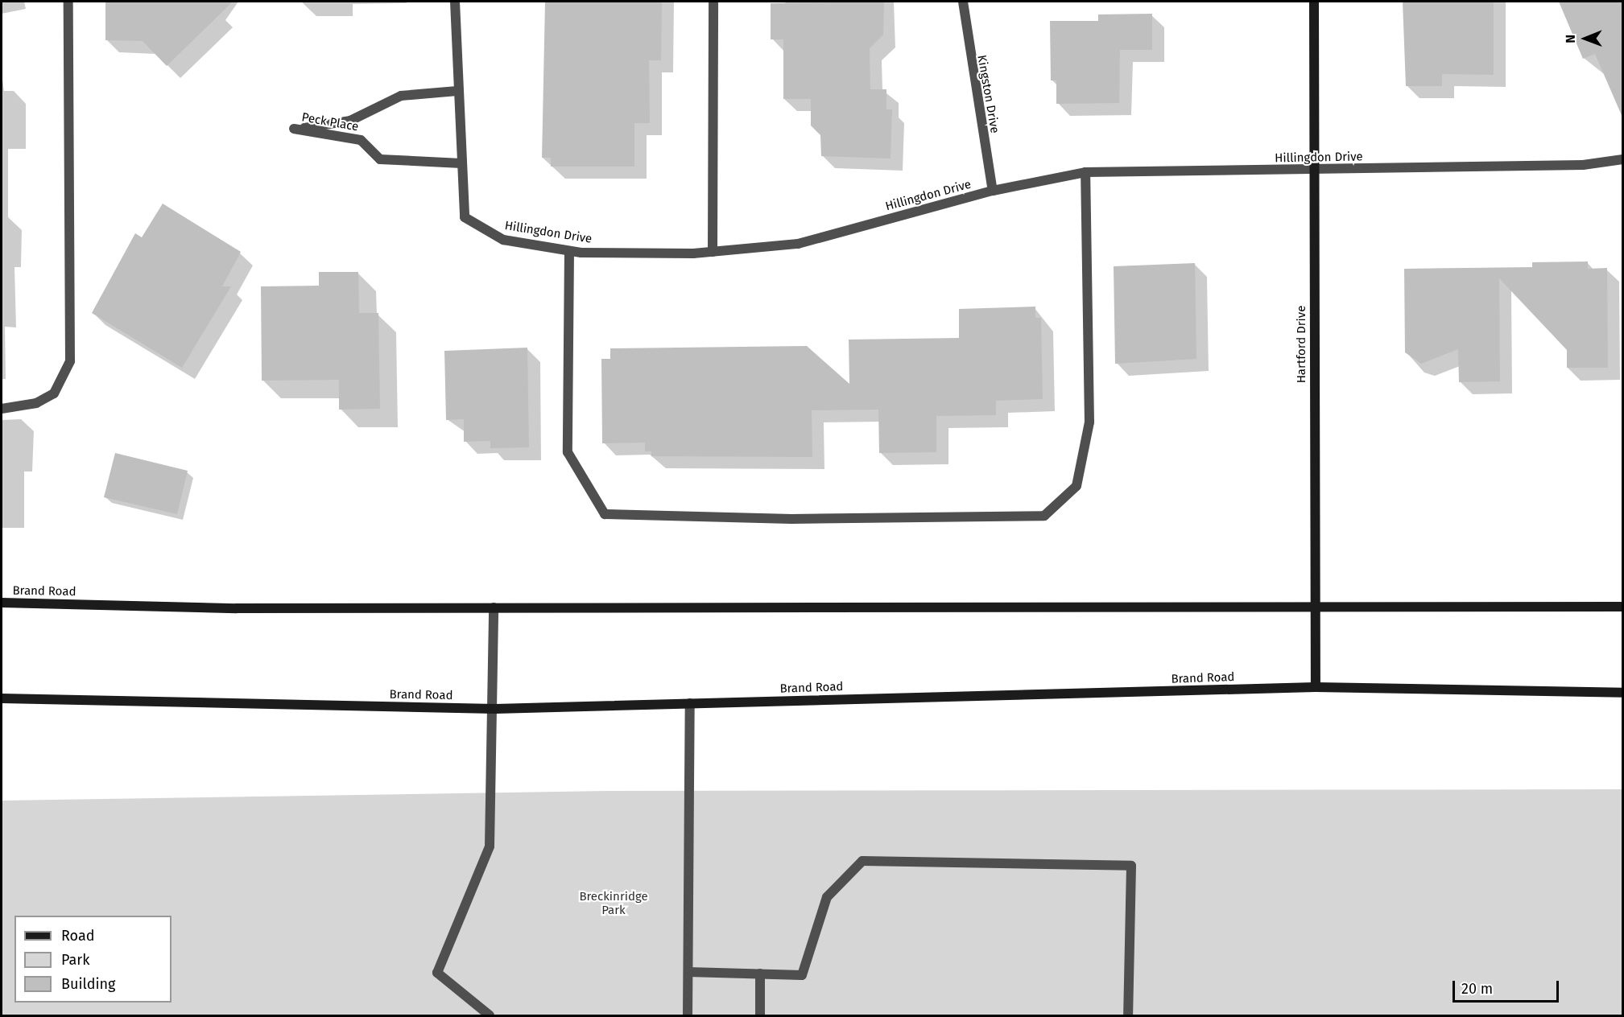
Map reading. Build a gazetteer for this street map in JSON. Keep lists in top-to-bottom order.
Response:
{
  "streets": {
    "main road": ["Hartford Drive", "Brand Road"],
    "street": ["Kingston Drive", "Peck Place", "Hillingdon Drive"]
  },
  "crossings": [
    ["Kingston Drive", "Hillingdon Drive"],
    ["Peck Place", "Hillingdon Drive"],
    ["Hillingdon Drive", "Hartford Drive"],
    ["Hartford Drive", "Brand Road"]
  ],
  "parks": ["Breckinridge Park"],
  "legend": ["Road", "Park", "Building"],
  "scale_bar": "20 m",
  "north": "left"
}
